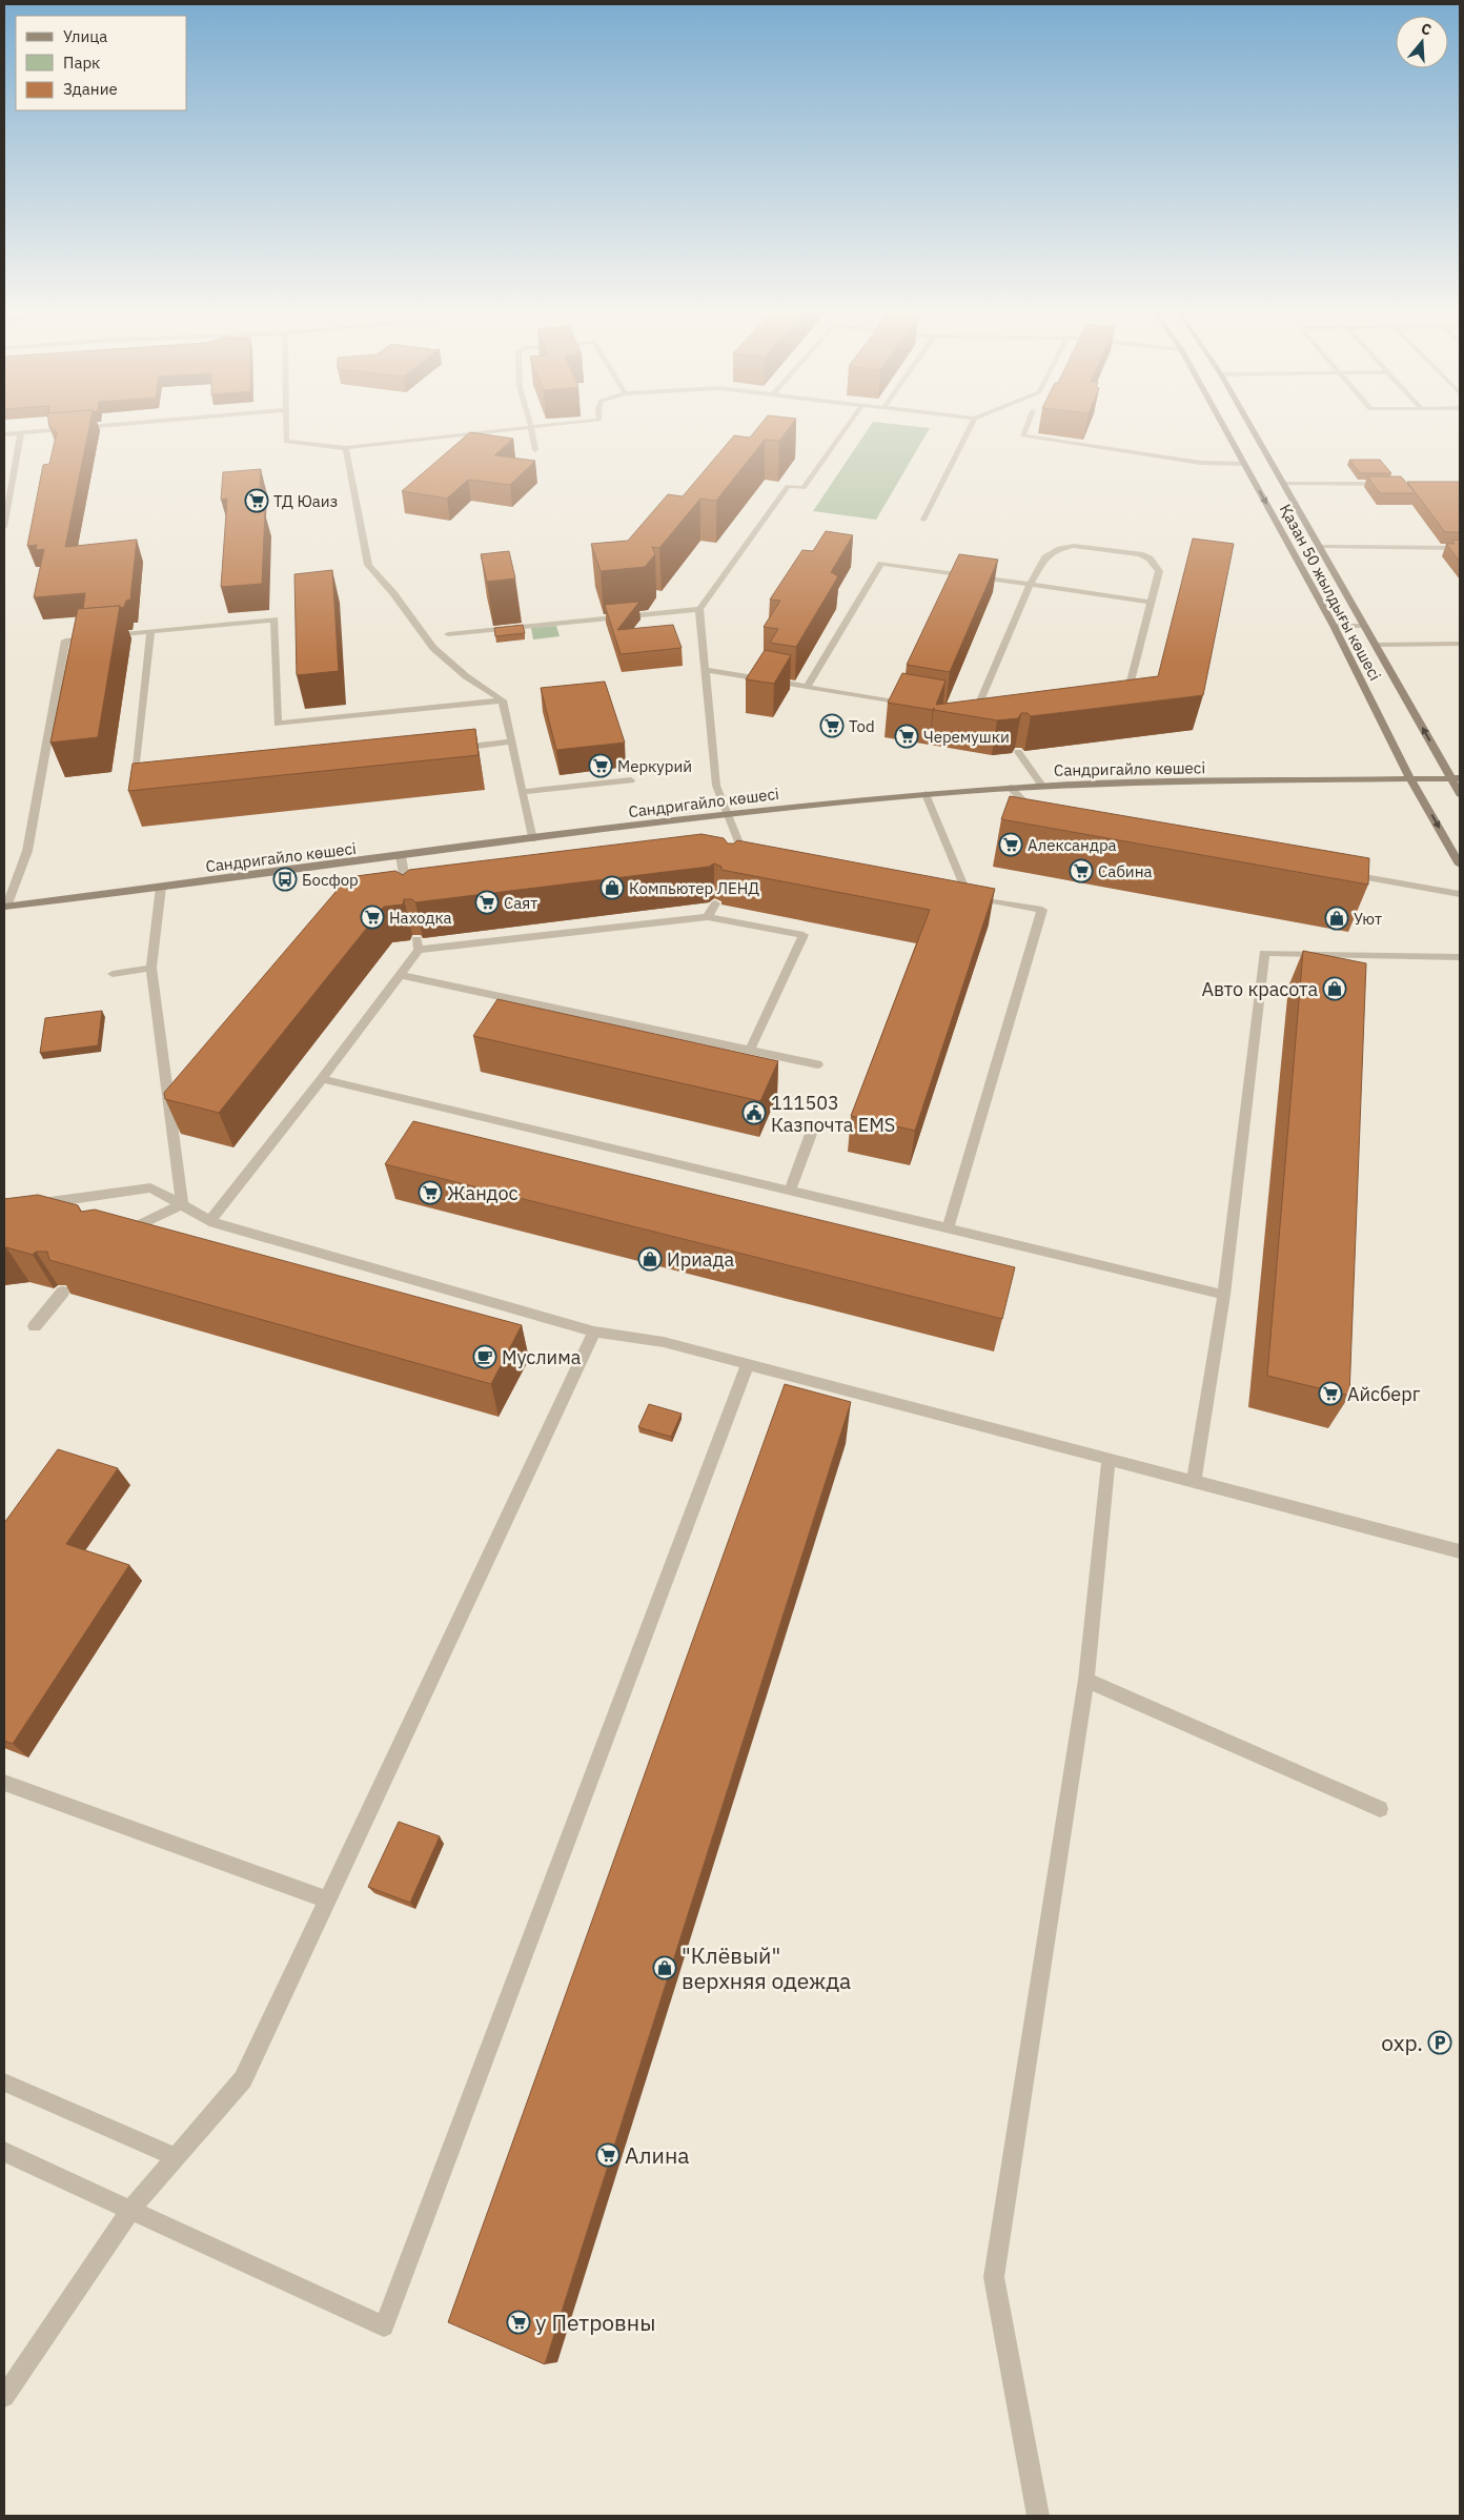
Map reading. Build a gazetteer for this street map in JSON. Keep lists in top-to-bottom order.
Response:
{
  "streets": {
    "street": ["Қазан 50 жылдығы көшесі", "Сандригайло көшесі"]
  },
  "crossings": [
    ["Қазан 50 жылдығы көшесі", "Сандригайло көшесі"]
  ],
  "places": {
    "supermarket": [
      "ТД Юаиз",
      "Tod",
      "Черемушки",
      "Меркурий",
      "Александра",
      "Сабина",
      "Саят",
      "Находка",
      "Жандос",
      "Айсберг",
      "Алина",
      "у Петровны"
    ],
    "bus stop": ["Босфор"],
    "shop": [
      "Компьютер ЛЕНД",
      "Уют",
      "Авто красота",
      "Ириада",
      "\"Клёвый\" верхняя одежда"
    ],
    "public building": ["111503 Казпочта EMS"],
    "cafe": ["Муслима"],
    "parking": ["охр."]
  },
  "legend": ["Улица", "Парк", "Здание"],
  "north": "top"
}
